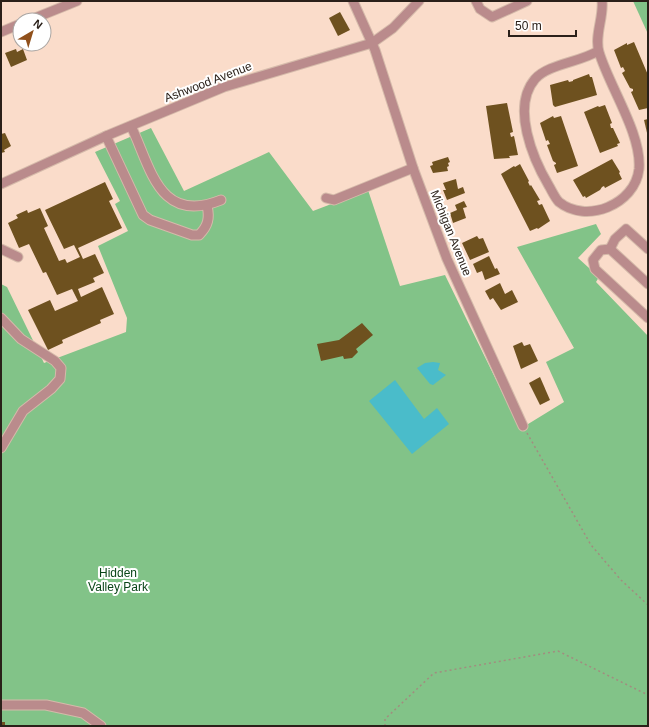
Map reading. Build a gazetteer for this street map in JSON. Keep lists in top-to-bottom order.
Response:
{
  "streets": {
    "street": ["Ashwood Avenue", "Michigan Avenue"]
  },
  "crossings": [
    ["Ashwood Avenue", "Michigan Avenue"]
  ],
  "parks": ["Hidden Valley Park"],
  "scale_bar": "50 m",
  "north": "top right"
}
